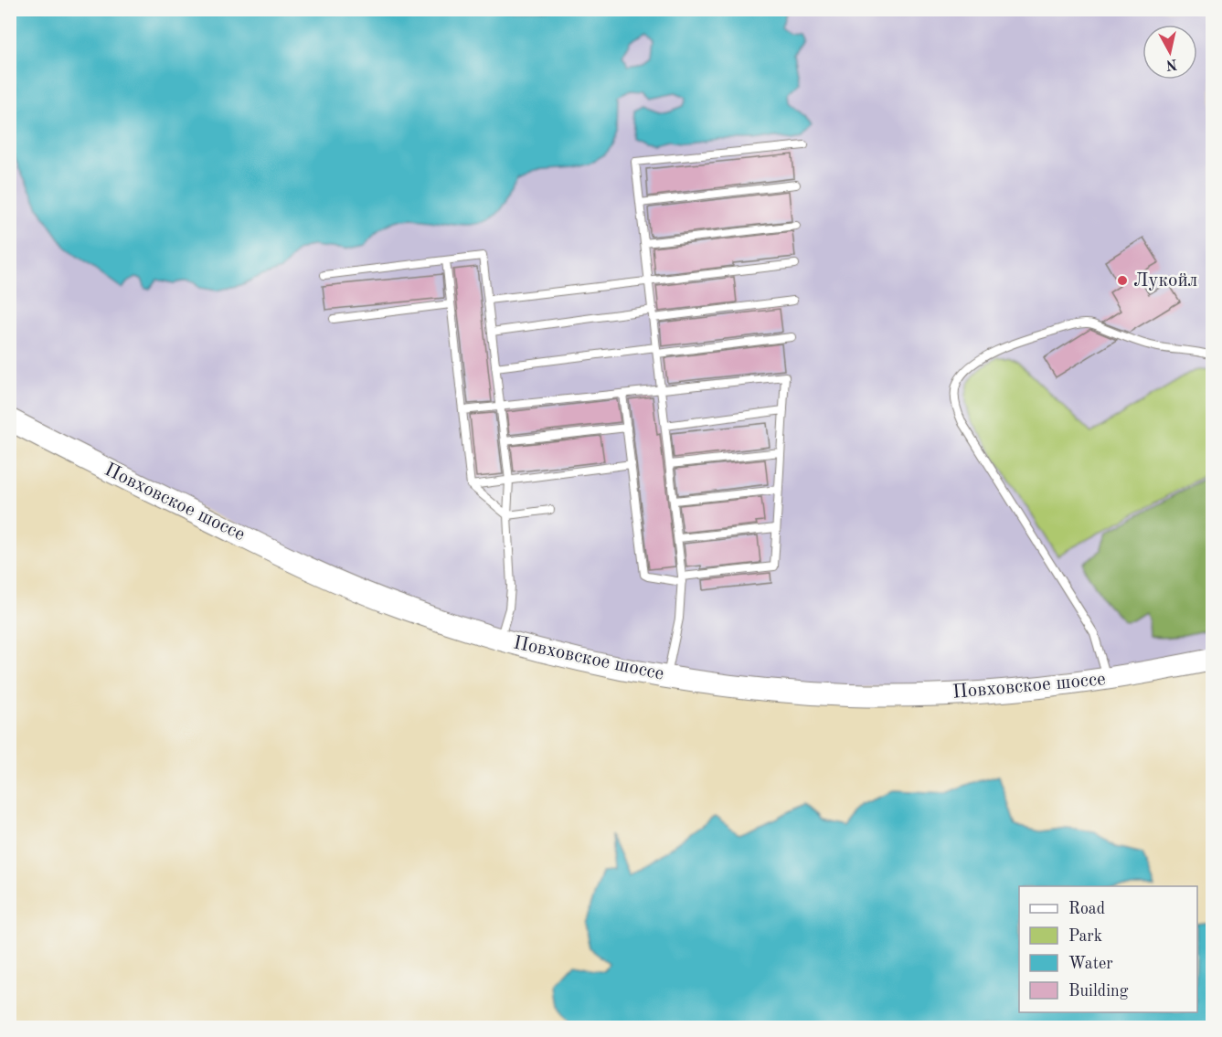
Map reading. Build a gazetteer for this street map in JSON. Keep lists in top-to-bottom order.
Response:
{
  "streets": {
    "main road": ["Повховское шоссе"]
  },
  "places": ["Лукойл"],
  "legend": [
    "Road",
    "Park",
    "Water",
    "Building"
  ],
  "north": "bottom"
}
